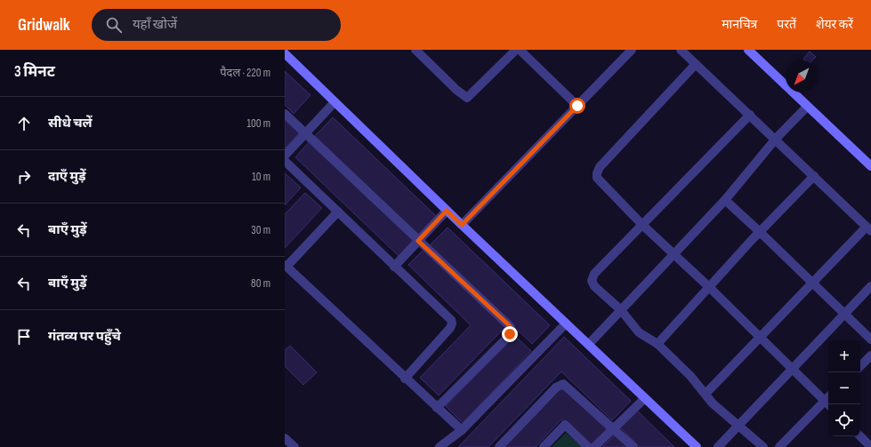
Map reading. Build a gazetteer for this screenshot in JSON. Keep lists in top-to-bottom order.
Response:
{
  "north": "bottom left",
  "page": {
    "header": "Gridwalk",
    "search": "यहाँ खोजें",
    "nav": ["मानचित्र", "परतें", "शेयर करें"],
    "heading": ["3 मिनट", "पैदल · 220 m"],
    "list": [
      ["सीधे चलें", "100 m"],
      ["दाएँ मुड़ें", "10 m"],
      ["बाएँ मुड़ें", "30 m"],
      ["बाएँ मुड़ें", "80 m"],
      "गंतव्य पर पहुँचे"
    ],
    "map_buttons": ["+", "−"]
  }
}
